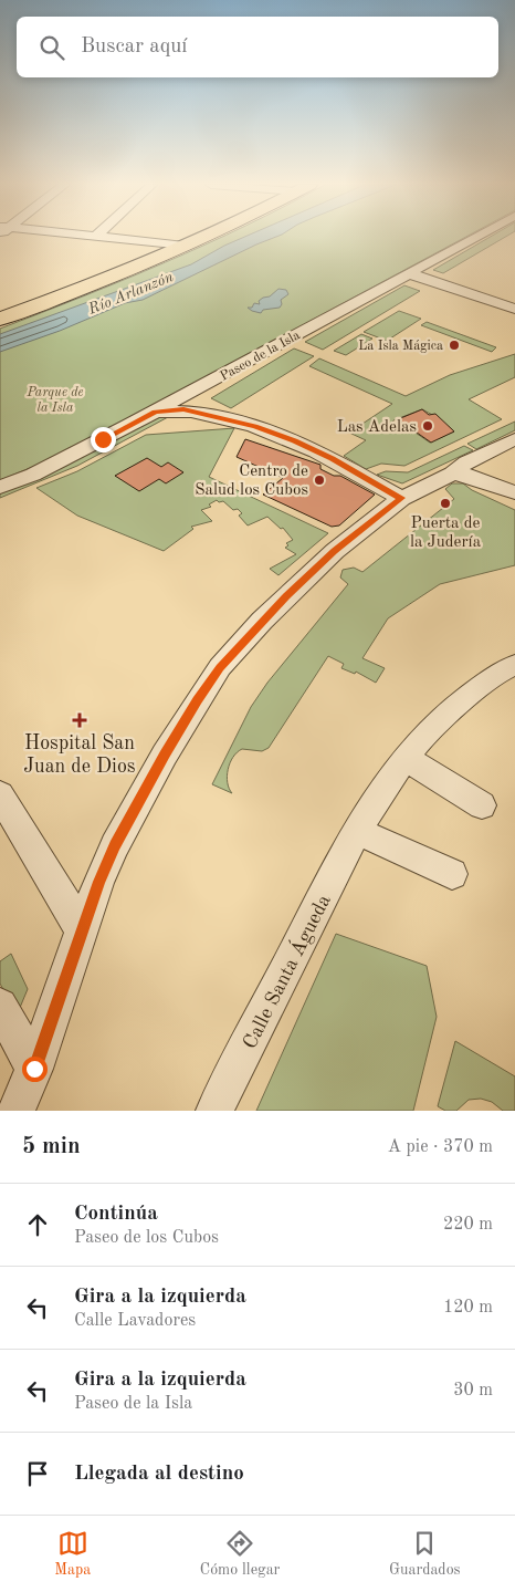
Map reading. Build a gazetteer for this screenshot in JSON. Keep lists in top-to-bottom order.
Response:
{
  "streets": {
    "street": ["Paseo de la Isla", "Calle Santa Águeda"]
  },
  "water": ["Río Arlanzón"],
  "parks": ["Parque de la Isla"],
  "places": {
    "other": [
      "La Isla Mágica",
      "Las Adelas",
      "Centro de Salud los Cubos",
      "Puerta de la Judería"
    ],
    "health": ["Hospital San Juan de Dios"]
  },
  "page": {
    "search": "Buscar aquí",
    "heading": ["5 min", "A pie · 370 m"],
    "list": [
      ["Continúa", "Paseo de los Cubos", "220 m"],
      ["Gira a la izquierda", "Calle Lavadores", "120 m"],
      ["Gira a la izquierda", "Paseo de la Isla", "30 m"],
      "Llegada al destino"
    ],
    "nav": ["Mapa", "Cómo llegar", "Guardados"]
  }
}
